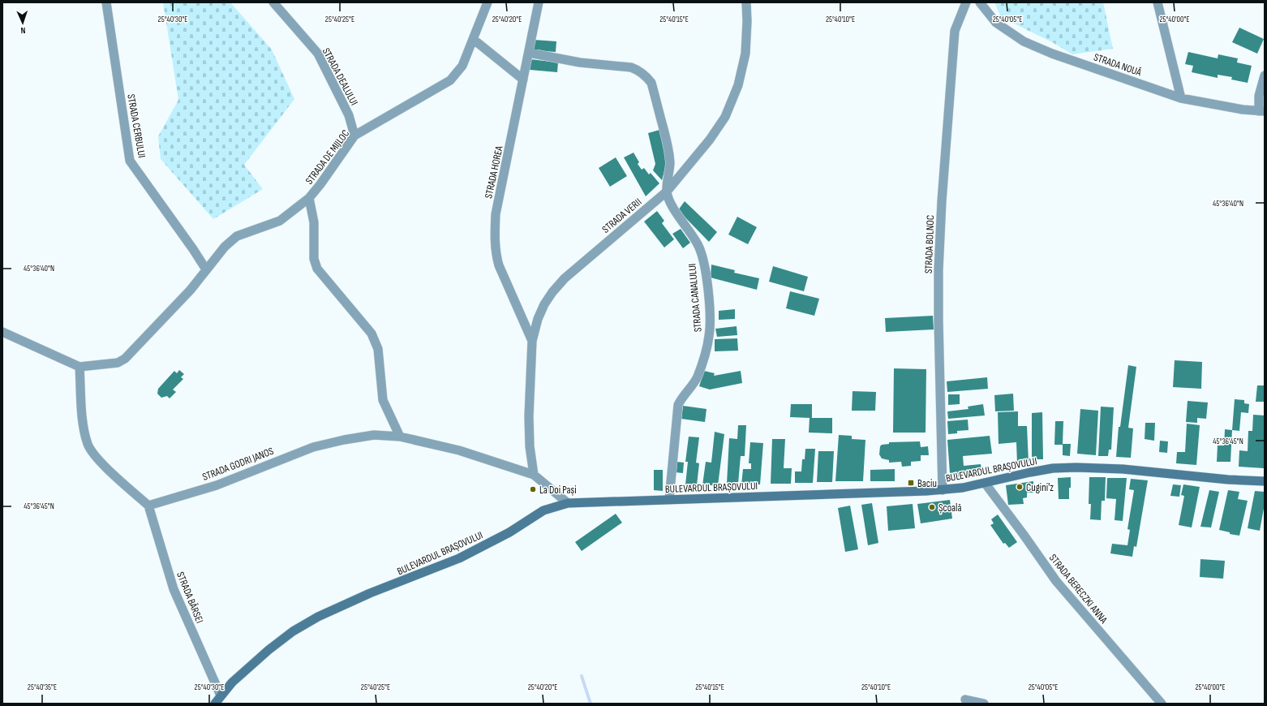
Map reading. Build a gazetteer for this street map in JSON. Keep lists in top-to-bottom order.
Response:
{
  "streets": {
    "main road": ["BULEVARDUL BRAȘOVULUI"],
    "street": [
      "STRADA NOUĂ",
      "STRADA DEALULUI",
      "STRADA CERBULUI",
      "STRADA DE MIJLOC",
      "STRADA HOREA",
      "STRADA VERII",
      "STRADA BOLNOC",
      "STRADA CANALULUI",
      "STRADA GODRI JANOS",
      "STRADA BERECZKI ANNA",
      "STRADA BÂRSEI"
    ]
  },
  "crossings": [
    ["STRADA DEALULUI", "STRADA DE MIJLOC"],
    ["STRADA DE MIJLOC", "STRADA GODRI JANOS"],
    ["STRADA HOREA", "STRADA VERII"],
    ["STRADA VERII", "STRADA CANALULUI"],
    ["STRADA VERII", "STRADA GODRI JANOS"],
    ["STRADA BOLNOC", "BULEVARDUL BRAȘOVULUI"],
    ["STRADA CANALULUI", "BULEVARDUL BRAȘOVULUI"],
    ["STRADA GODRI JANOS", "BULEVARDUL BRAȘOVULUI"],
    ["STRADA GODRI JANOS", "STRADA BÂRSEI"],
    ["BULEVARDUL BRAȘOVULUI", "STRADA BERECZKI ANNA"],
    ["BULEVARDUL BRAȘOVULUI", "STRADA BÂRSEI"]
  ],
  "places": {
    "transit": ["Baciu"],
    "other": ["Cugini'z", "La Doi Pași", "Școală"]
  },
  "north": "bottom",
  "coordinates": [
    "25°40'30\"E",
    "25°40'25\"E",
    "25°40'20\"E",
    "25°40'15\"E",
    "25°40'10\"E",
    "25°40'05\"E",
    "25°40'00\"E",
    "45°36'40\"N",
    "45°36'45\"N",
    "25°40'35\"E"
  ]
}
